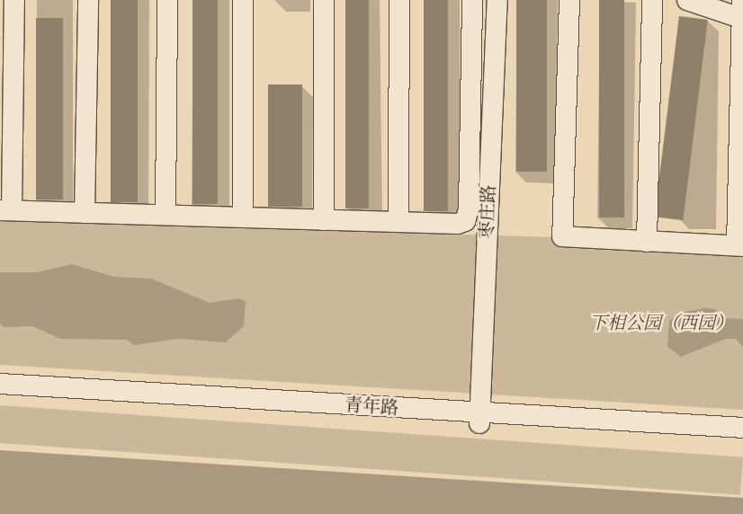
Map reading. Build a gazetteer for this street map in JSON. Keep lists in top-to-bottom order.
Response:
{
  "streets": {
    "street": ["枣庄路", "青年路"]
  },
  "crossings": [
    ["枣庄路", "青年路"]
  ],
  "parks": ["下相公园（西园）"]
}
